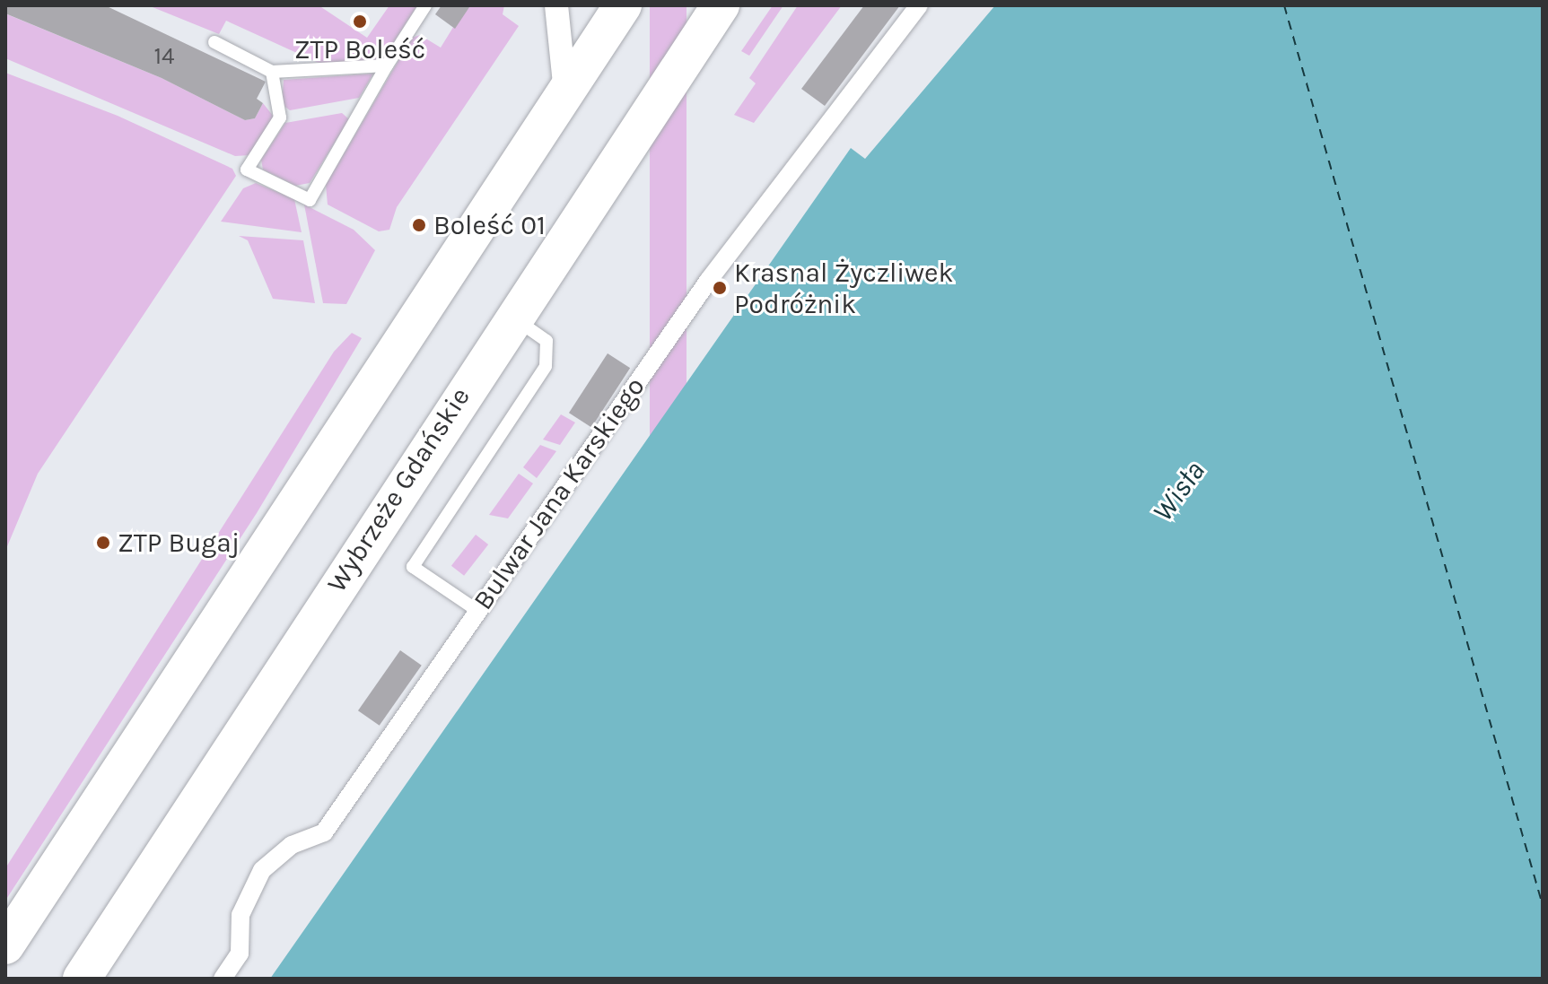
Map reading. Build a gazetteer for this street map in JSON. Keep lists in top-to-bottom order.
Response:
{
  "streets": {
    "main road": ["Wybrzeże Gdańskie"],
    "street": ["Bulwar Jana Karskiego"]
  },
  "water": ["Wisła"],
  "places": [
    "ZTP Boleść",
    "Boleść 01",
    "Krasnal Życzliwek Podróżnik",
    "ZTP Bugaj"
  ],
  "house_numbers": ["14"]
}
